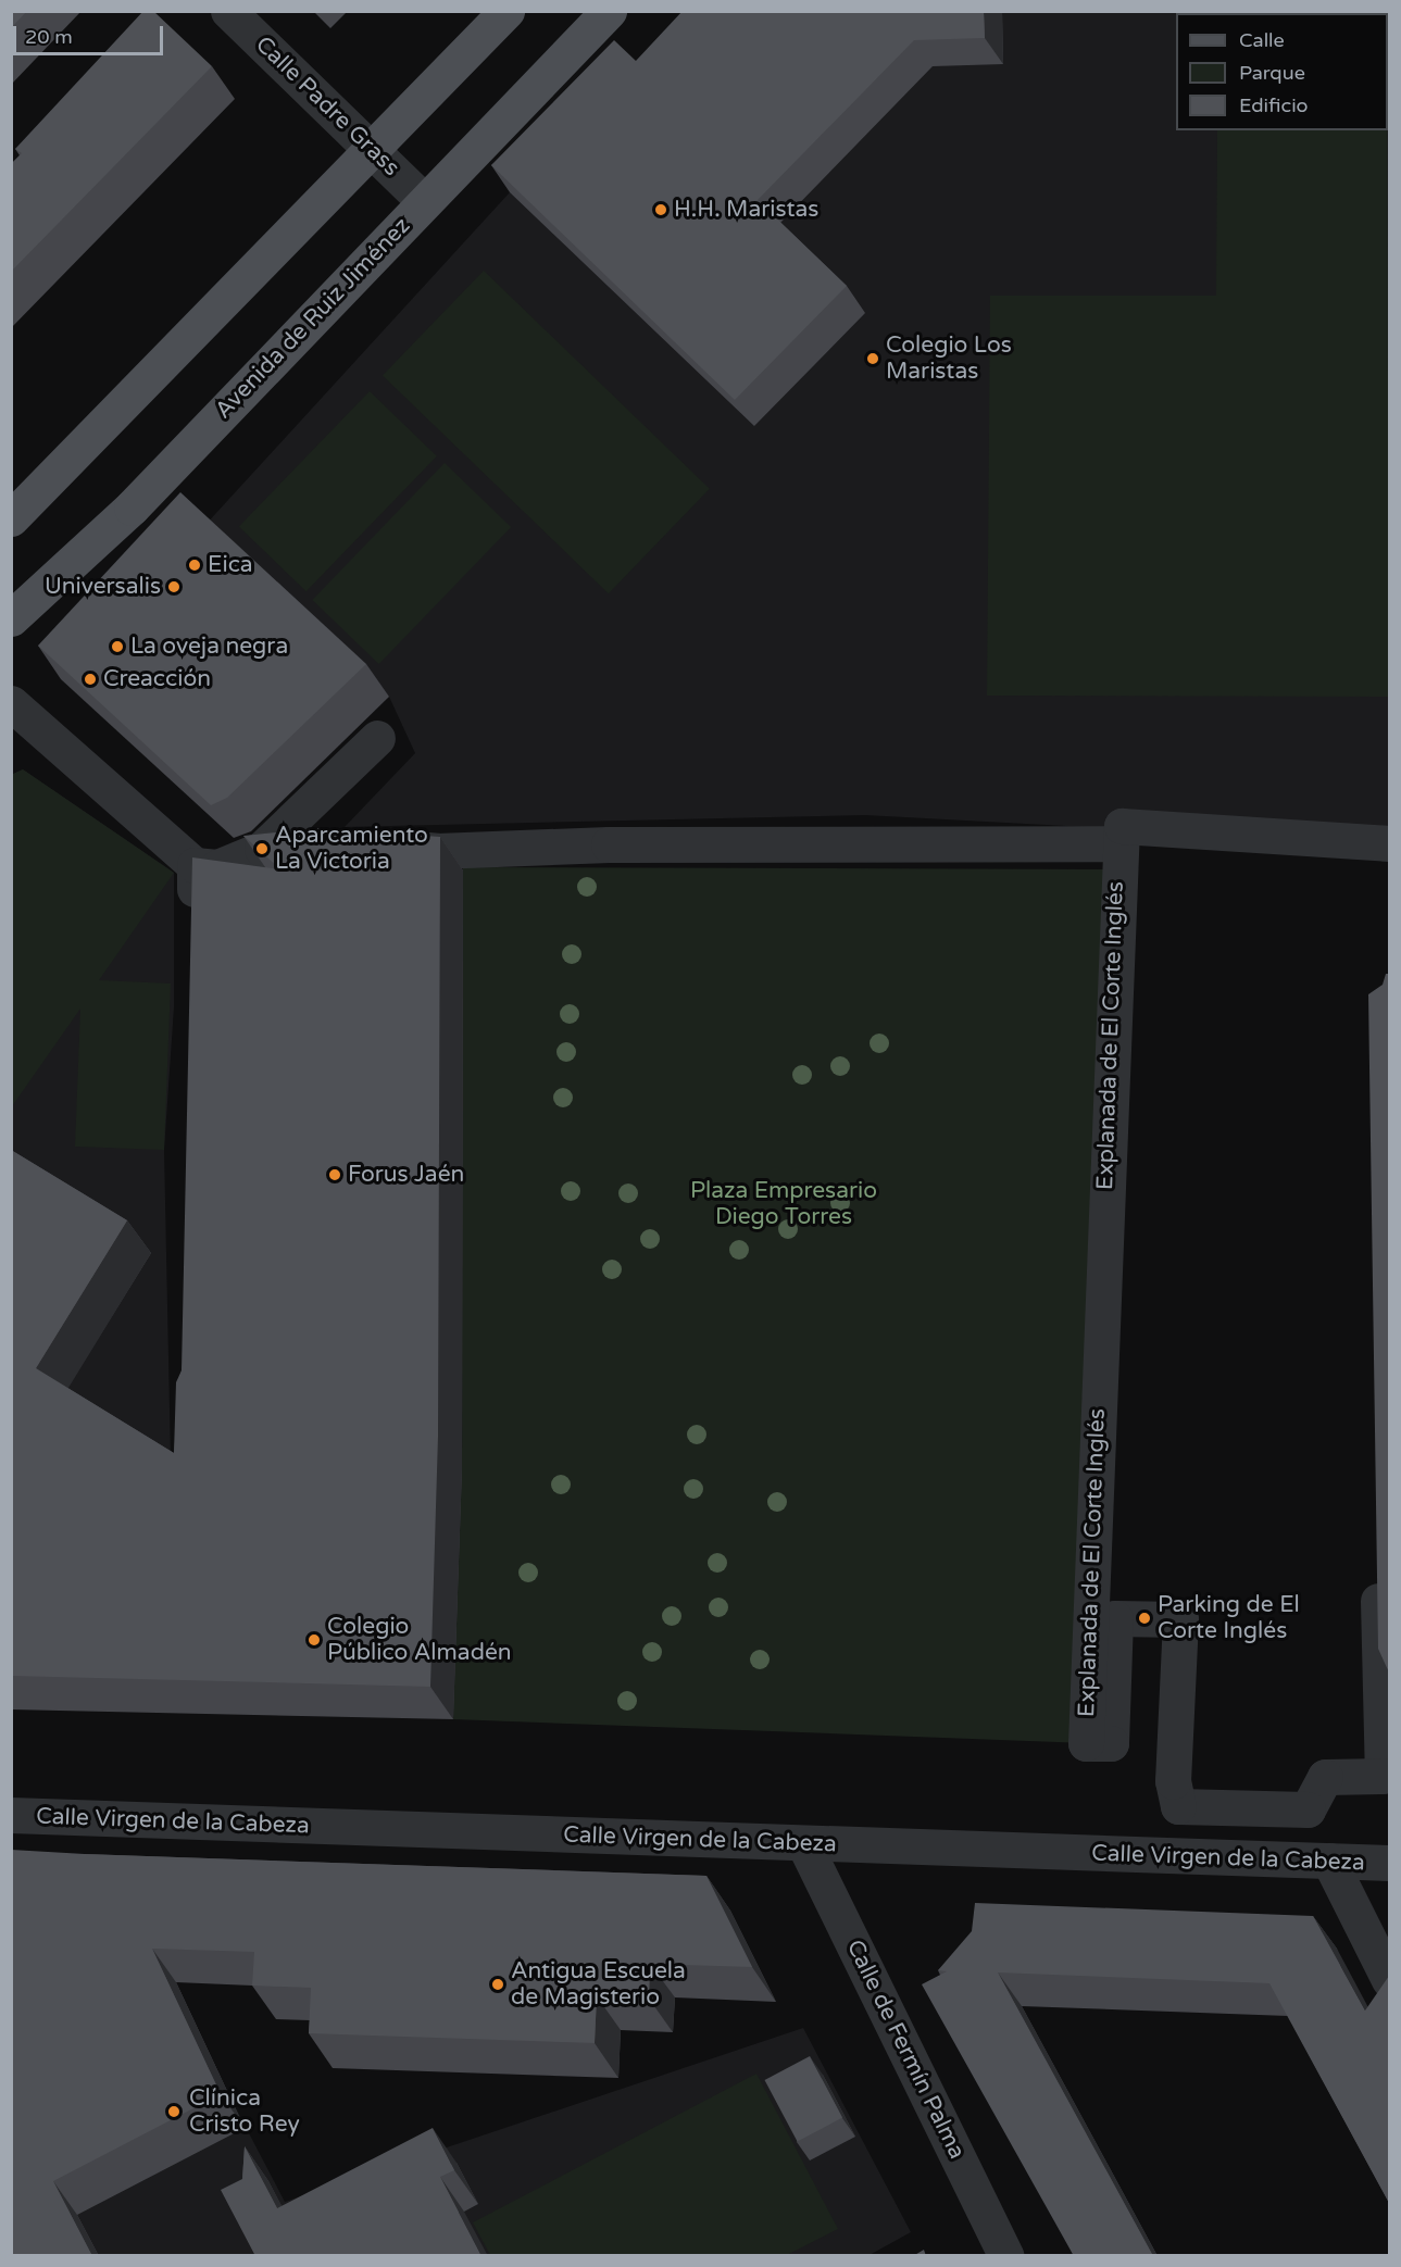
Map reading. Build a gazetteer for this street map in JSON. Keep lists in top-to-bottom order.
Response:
{
  "streets": {
    "main road": ["Avenida de Ruiz Jiménez"],
    "street": [
      "Calle Padre Grass",
      "Explanada de El Corte Inglés",
      "Calle Virgen de la Cabeza",
      "Calle de Fermín Palma"
    ]
  },
  "crossings": [
    ["Calle Padre Grass", "Avenida de Ruiz Jiménez"],
    ["Calle Virgen de la Cabeza", "Calle de Fermín Palma"]
  ],
  "parks": ["Plaza Empresario Diego Torres"],
  "places": [
    "H.H. Maristas",
    "Colegio Los Maristas",
    "Eica",
    "Universalis",
    "La oveja negra",
    "Creacción",
    "Aparcamiento La Victoria",
    "Forus Jaén",
    "Parking de El Corte Inglés",
    "Colegio Público Almadén",
    "Antigua Escuela de Magisterio",
    "Clínica Cristo Rey"
  ],
  "legend": ["Calle", "Parque", "Edificio"],
  "scale_bar": "20 m"
}
